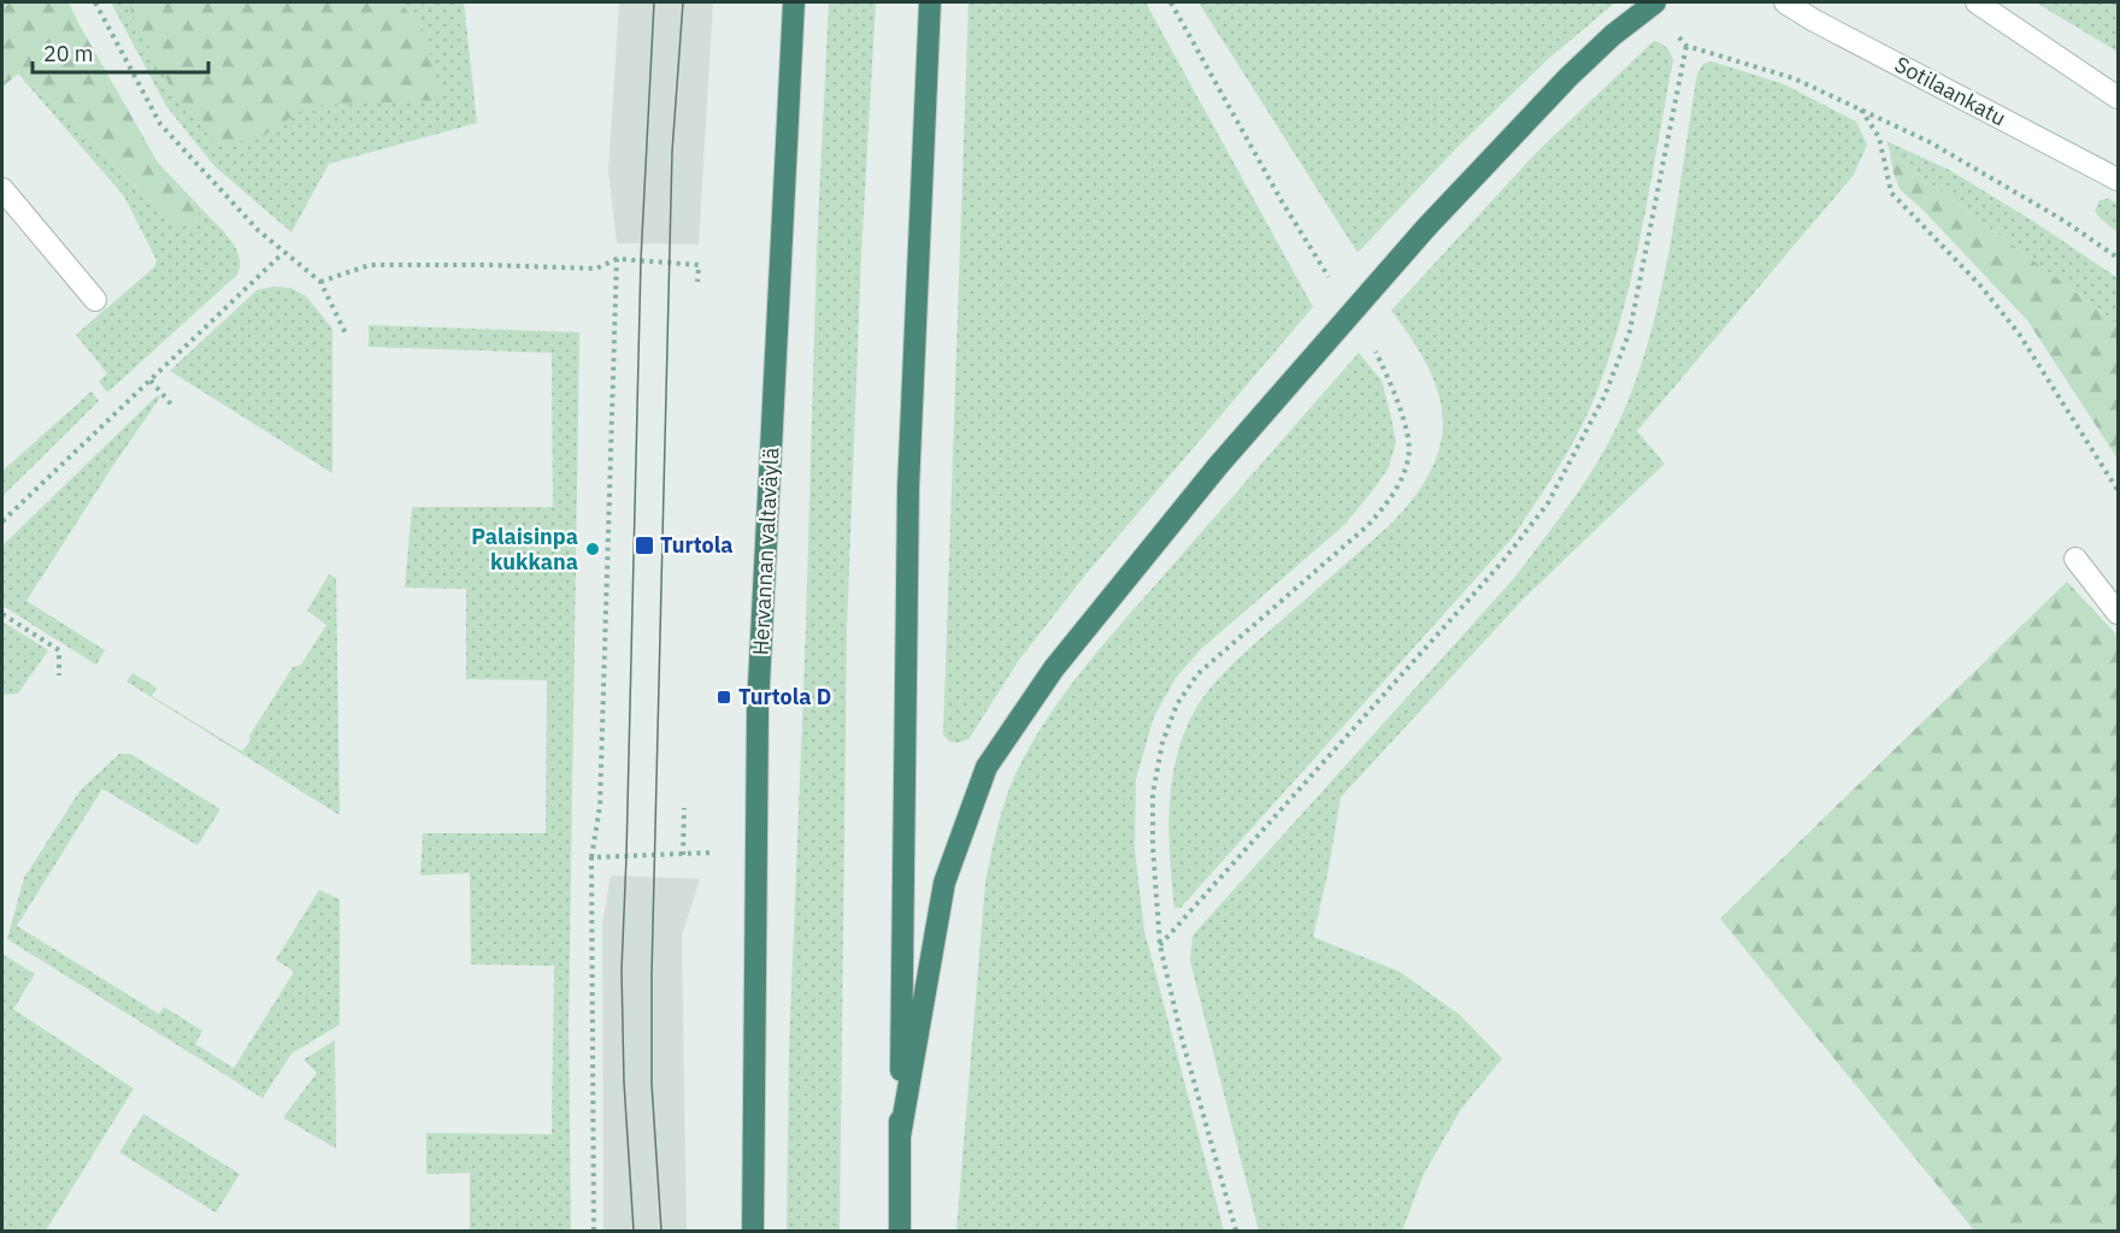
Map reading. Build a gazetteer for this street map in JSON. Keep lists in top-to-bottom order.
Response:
{
  "streets": {
    "highway": ["Hervannan valtaväylä"],
    "main road": ["Sotilaankatu"]
  },
  "places": {
    "transit": ["Turtola", "Turtola D"],
    "other": ["Palaisinpa kukkana"]
  },
  "scale_bar": "20 m"
}
